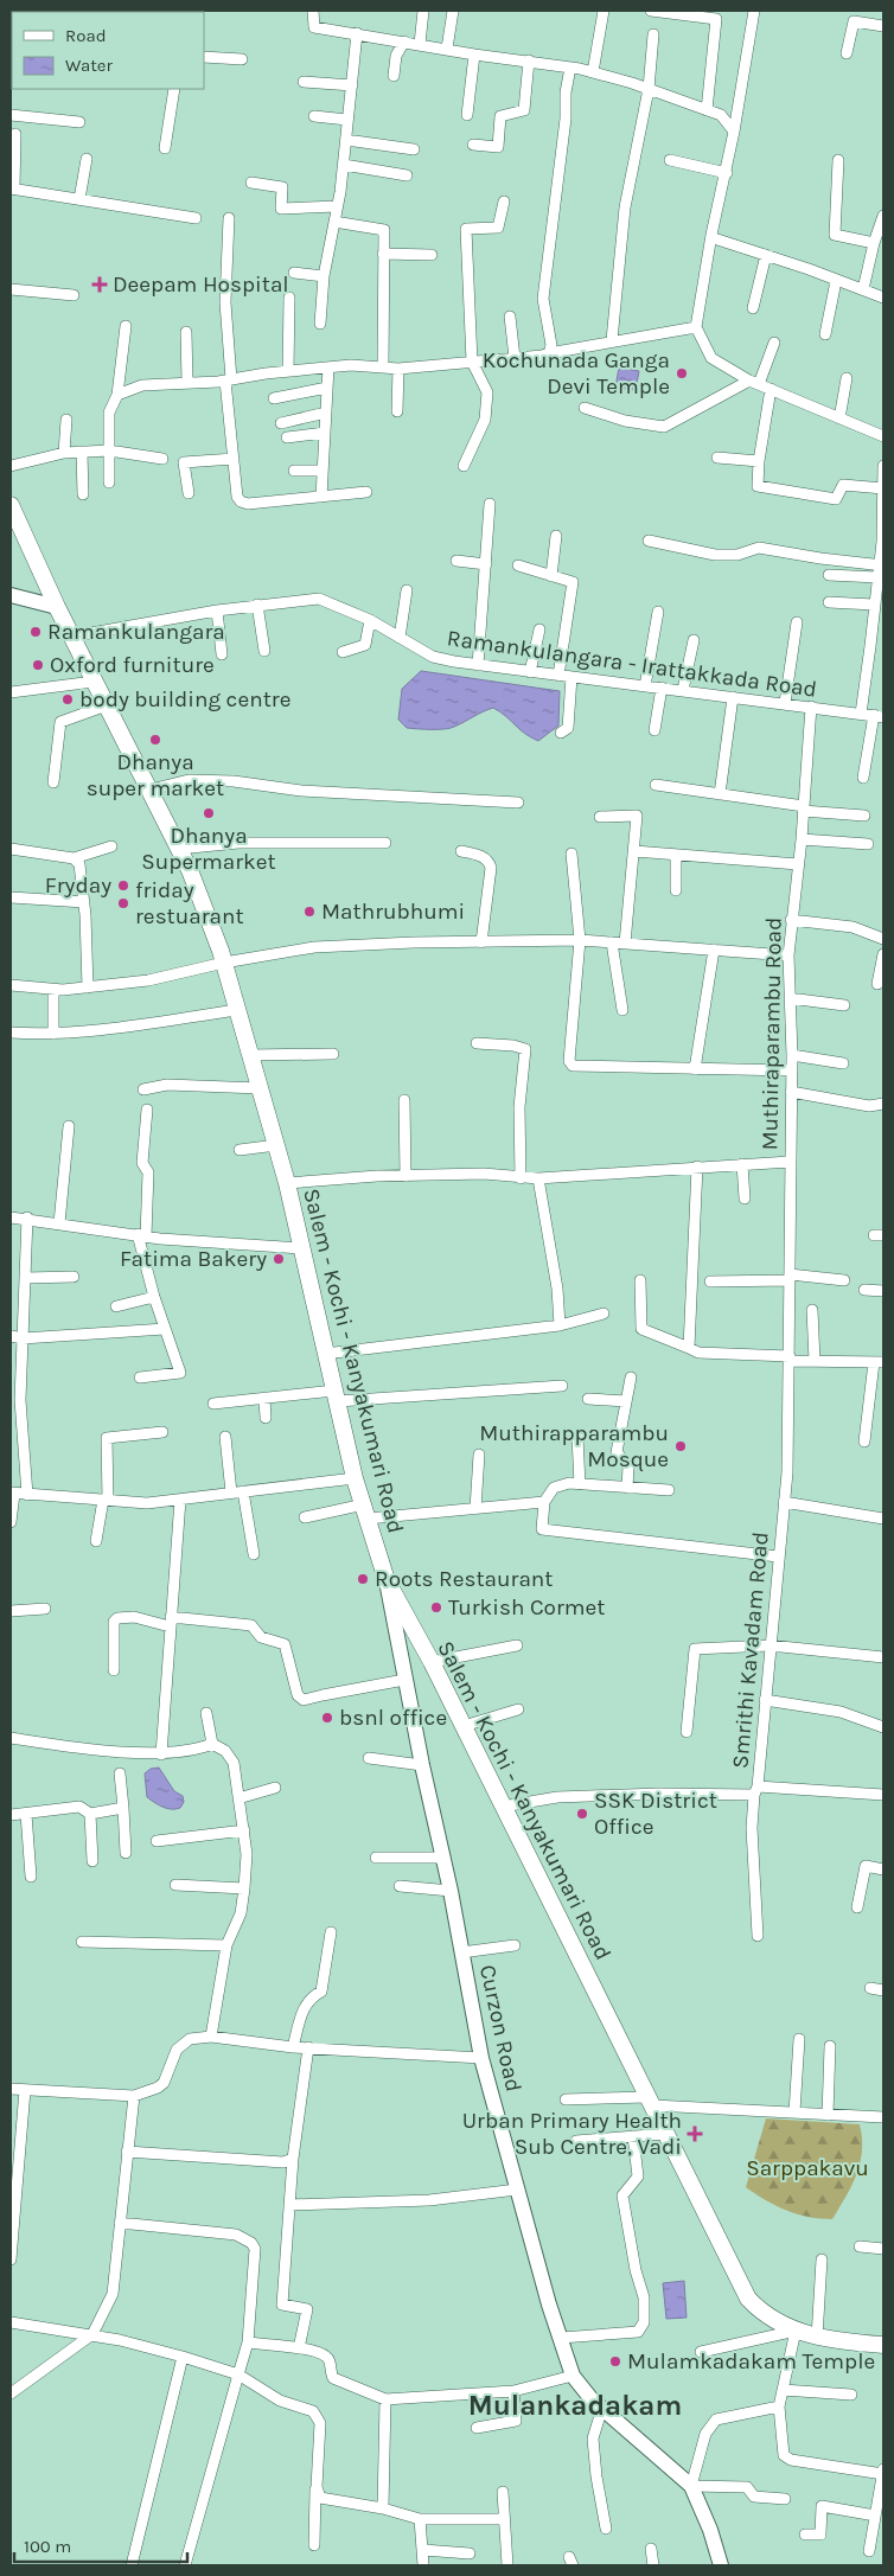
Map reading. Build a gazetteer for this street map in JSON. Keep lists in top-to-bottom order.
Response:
{
  "streets": {
    "main road": ["Salem - Kochi - Kanyakumari Road", "Curzon Road"],
    "street": ["Ramankulangara - Irattakkada Road", "Muthiraparambu Road", "Smrithi Kavadam Road"]
  },
  "crossings": [
    ["Ramankulangara - Irattakkada Road", "Muthiraparambu Road"],
    ["Ramankulangara - Irattakkada Road", "Salem - Kochi - Kanyakumari Road"],
    ["Muthiraparambu Road", "Smrithi Kavadam Road"],
    ["Salem - Kochi - Kanyakumari Road", "Smrithi Kavadam Road"],
    ["Salem - Kochi - Kanyakumari Road", "Curzon Road"]
  ],
  "districts": ["Mulankadakam"],
  "parks": ["Sarppakavu"],
  "places": {
    "health": ["Deepam Hospital", "Urban Primary Health Sub Centre, Vadi"],
    "other": [
      "Kochunada Ganga Devi Temple",
      "Ramankulangara",
      "Oxford furniture",
      "body building centre",
      "Dhanya super market",
      "Dhanya Supermarket",
      "Fryday",
      "friday restuarant",
      "Mathrubhumi",
      "Fatima Bakery",
      "Muthirapparambu Mosque",
      "Roots Restaurant",
      "Turkish Cormet",
      "bsnl office",
      "SSK District Office",
      "Mulamkadakam Temple"
    ]
  },
  "legend": ["Road", "Water"],
  "scale_bar": "100 m"
}
